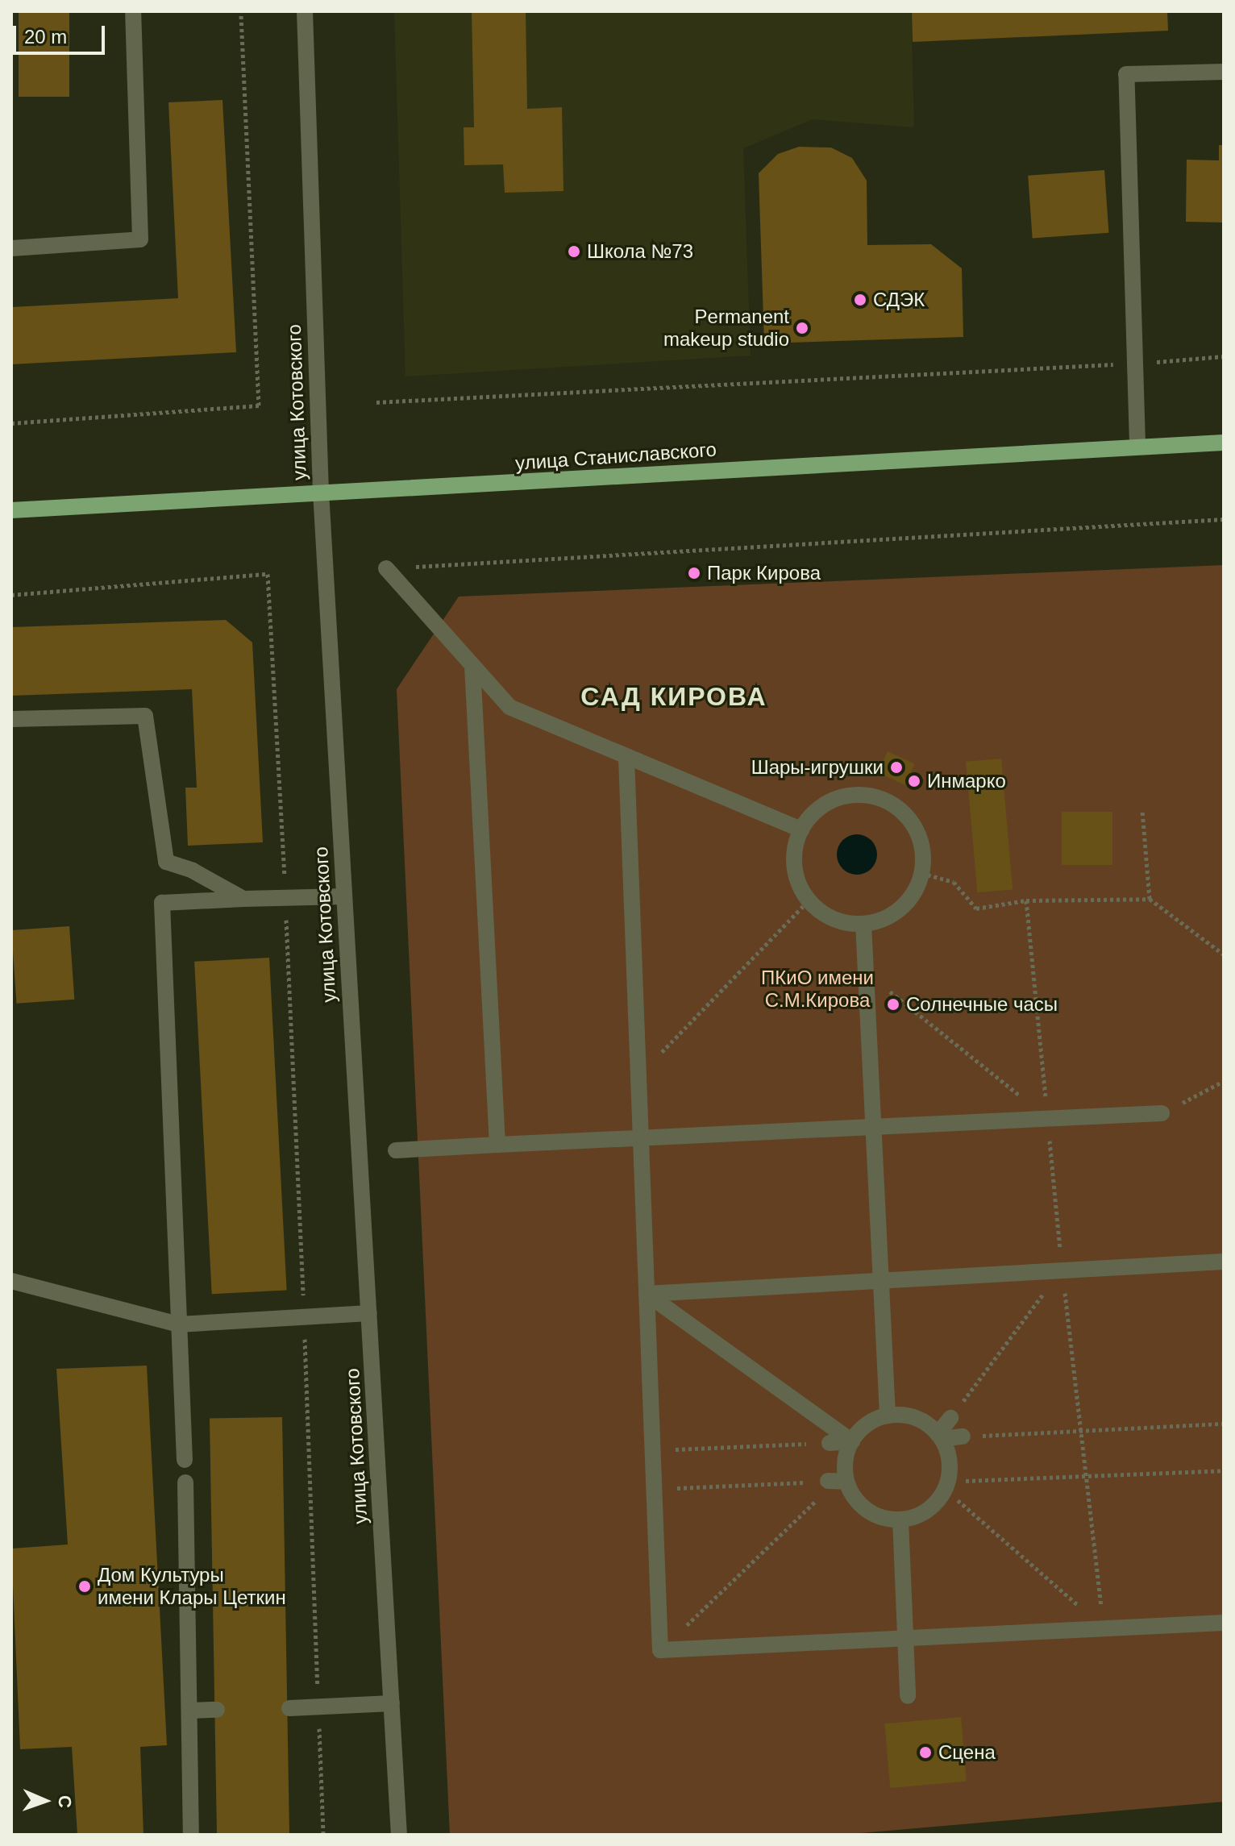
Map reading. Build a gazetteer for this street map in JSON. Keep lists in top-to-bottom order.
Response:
{
  "streets": {
    "main road": ["улица Станиславского"],
    "street": ["улица Котовского"]
  },
  "crossings": [
    ["улица Котовского", "улица Станиславского"]
  ],
  "districts": ["САД КИРОВА"],
  "parks": ["ПКиО имени С.М.Кирова"],
  "places": [
    "Школа №73",
    "СДЭК",
    "Permanent makeup studio",
    "Парк Кирова",
    "Шары-игрушки",
    "Инмарко",
    "Солнечные часы",
    "Дом Культуры имени Клары Цеткин",
    "Сцена"
  ],
  "scale_bar": "20 m",
  "north": "right"
}
